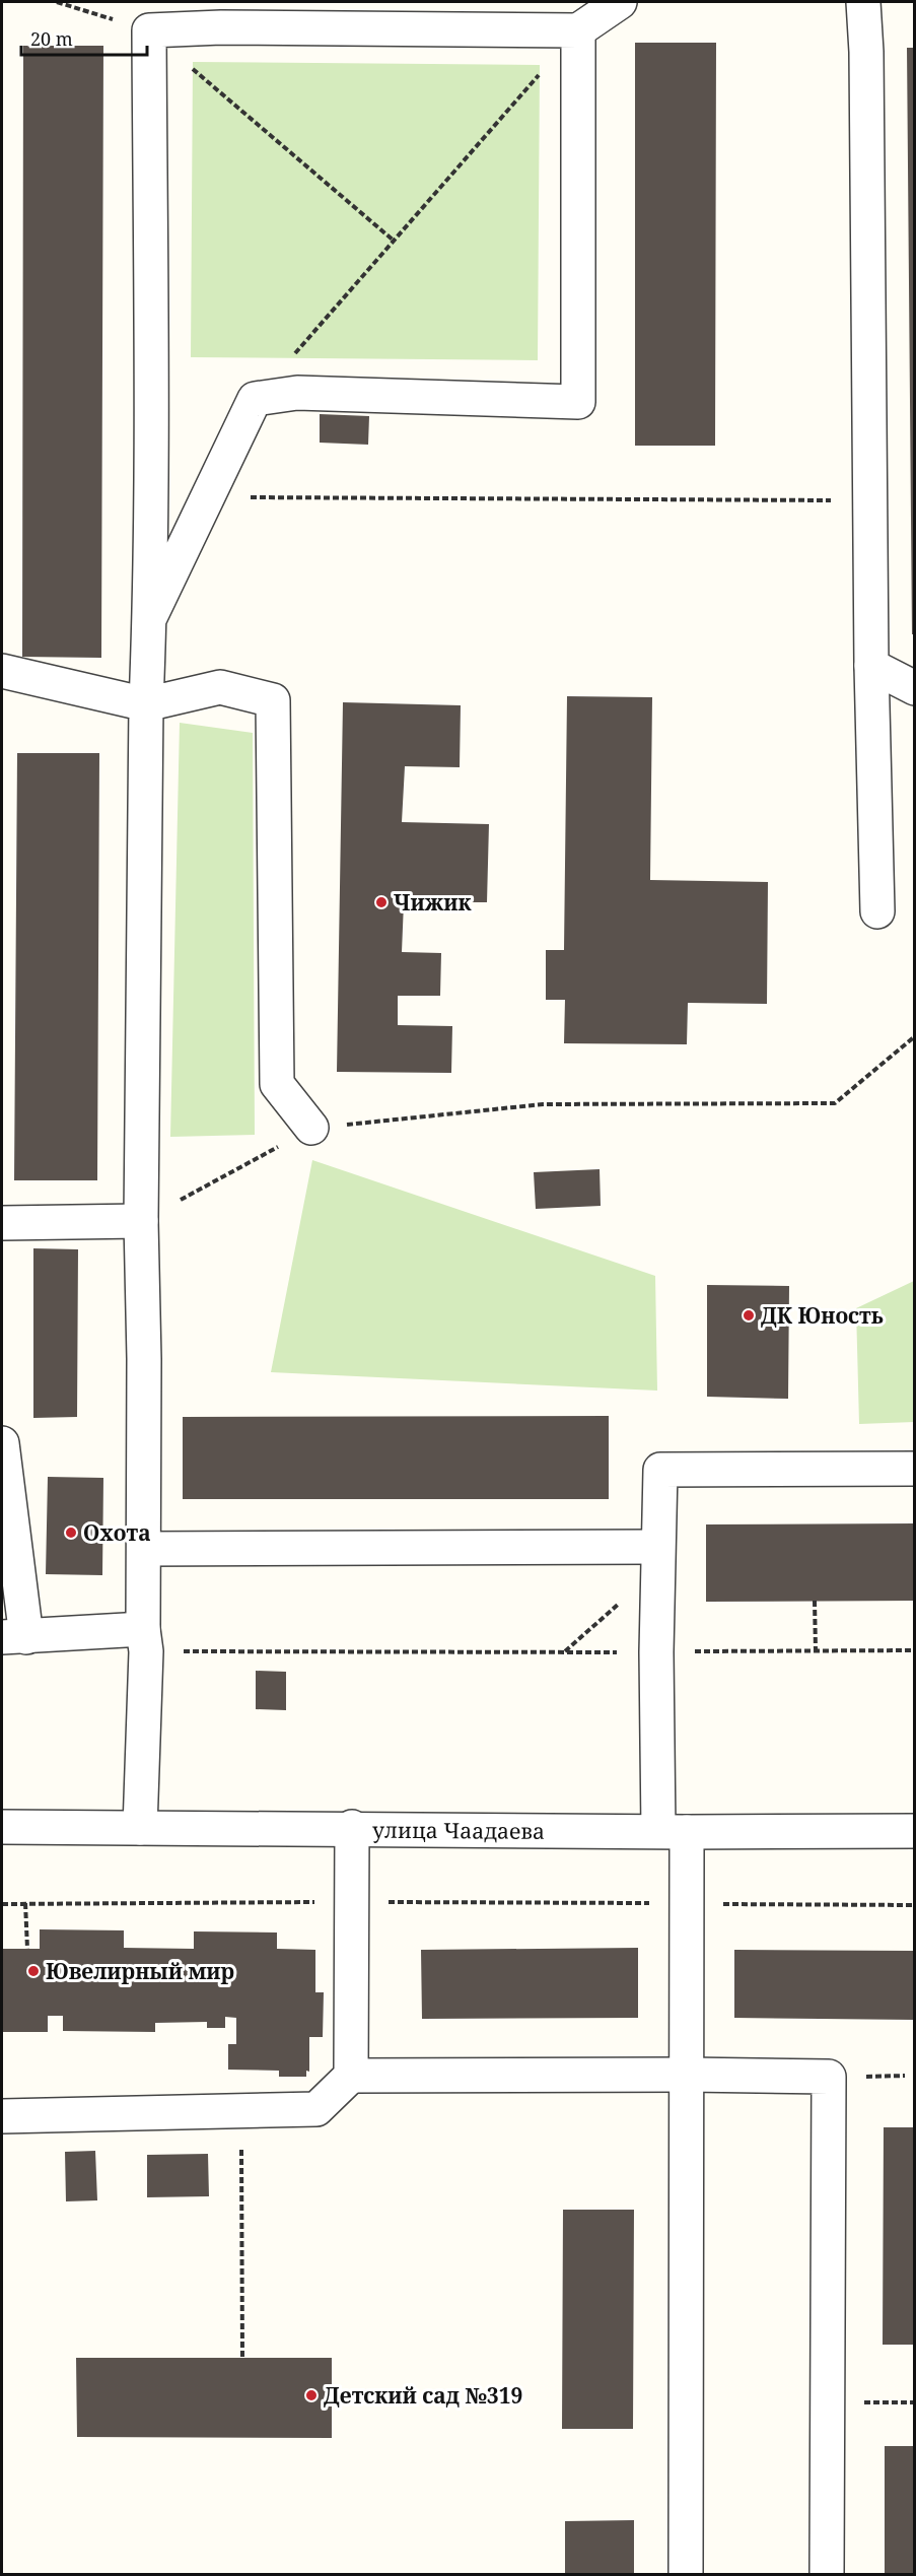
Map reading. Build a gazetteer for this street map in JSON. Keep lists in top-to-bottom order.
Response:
{
  "streets": {
    "street": ["улица Чаадаева"]
  },
  "places": [
    "Чижик",
    "ДК Юность",
    "Охота",
    "Ювелирный мир",
    "Детский сад №319"
  ],
  "scale_bar": "20 m"
}
